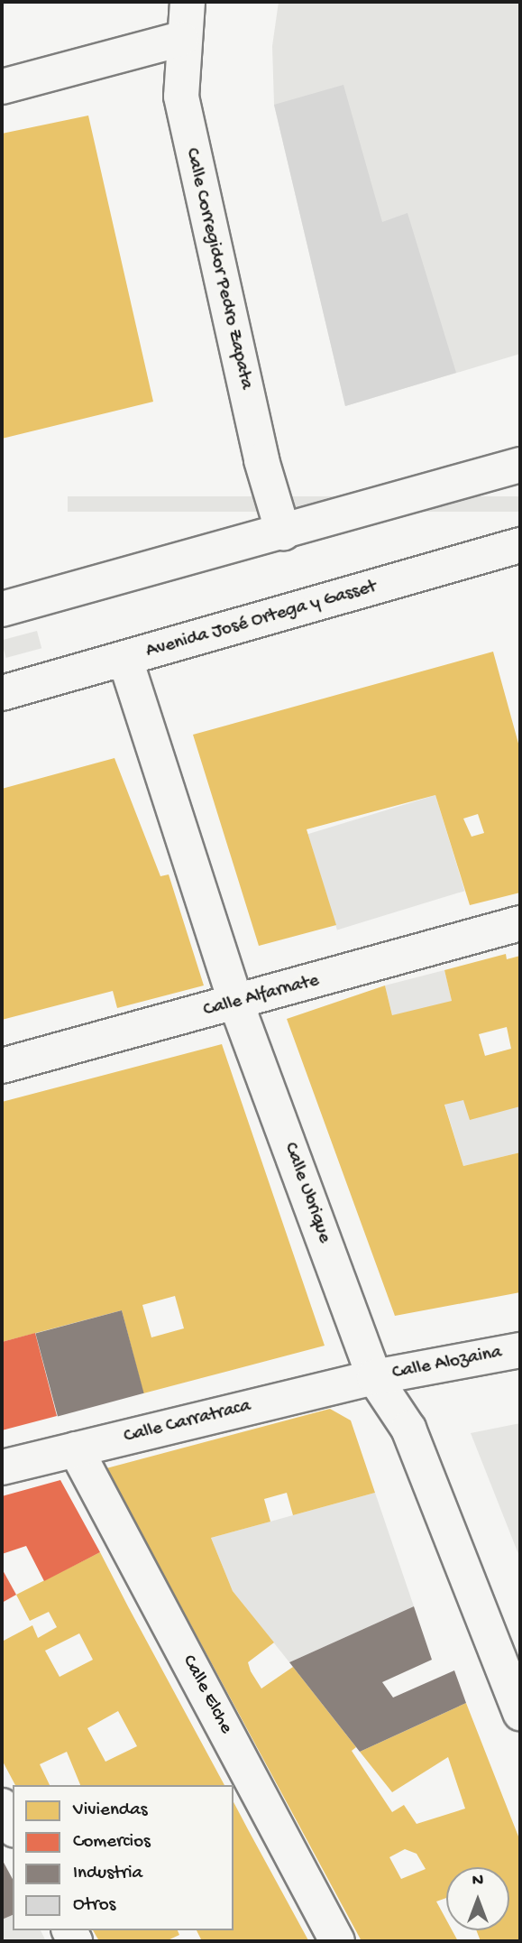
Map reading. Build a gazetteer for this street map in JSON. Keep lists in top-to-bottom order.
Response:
{
  "streets": {
    "street": [
      "Calle Corregidor Pedro Zapata",
      "Avenida José Ortega y Gasset",
      "Calle Alfarnate",
      "Calle Ubrique",
      "Calle Alozaina",
      "Calle Carratraca",
      "Calle Elche"
    ]
  },
  "crossings": [
    ["Avenida José Ortega y Gasset", "Calle Ubrique"],
    ["Calle Alfarnate", "Calle Ubrique"],
    ["Calle Ubrique", "Calle Alozaina"],
    ["Calle Ubrique", "Calle Carratraca"],
    ["Calle Alozaina", "Calle Carratraca"],
    ["Calle Carratraca", "Calle Elche"]
  ],
  "legend": [
    "Viviendas",
    "Comercios",
    "Industria",
    "Otros"
  ],
  "north": "top"
}
